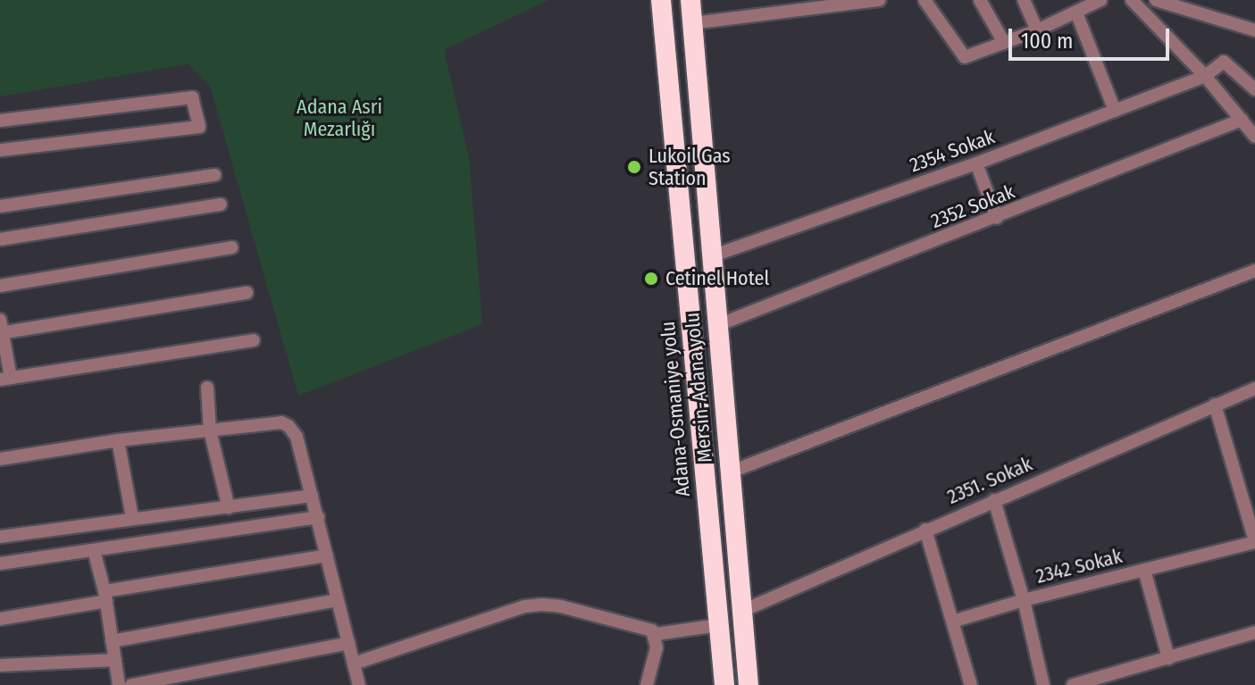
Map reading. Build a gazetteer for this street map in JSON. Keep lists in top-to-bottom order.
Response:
{
  "streets": {
    "highway": ["Mersin-Adana yolu", "Adana-Osmaniye yolu"],
    "street": [
      "2354 Sokak",
      "2352 Sokak",
      "2351. Sokak",
      "2342 Sokak"
    ]
  },
  "crossings": [
    ["2354 Sokak", "Mersin-Adana yolu"],
    ["2352 Sokak", "Mersin-Adana yolu"],
    ["Mersin-Adana yolu", "2351. Sokak"]
  ],
  "parks": ["Adana Asri Mezarlığı"],
  "places": ["Lukoil Gas Station", "Cetinel Hotel"],
  "scale_bar": "100 m"
}
